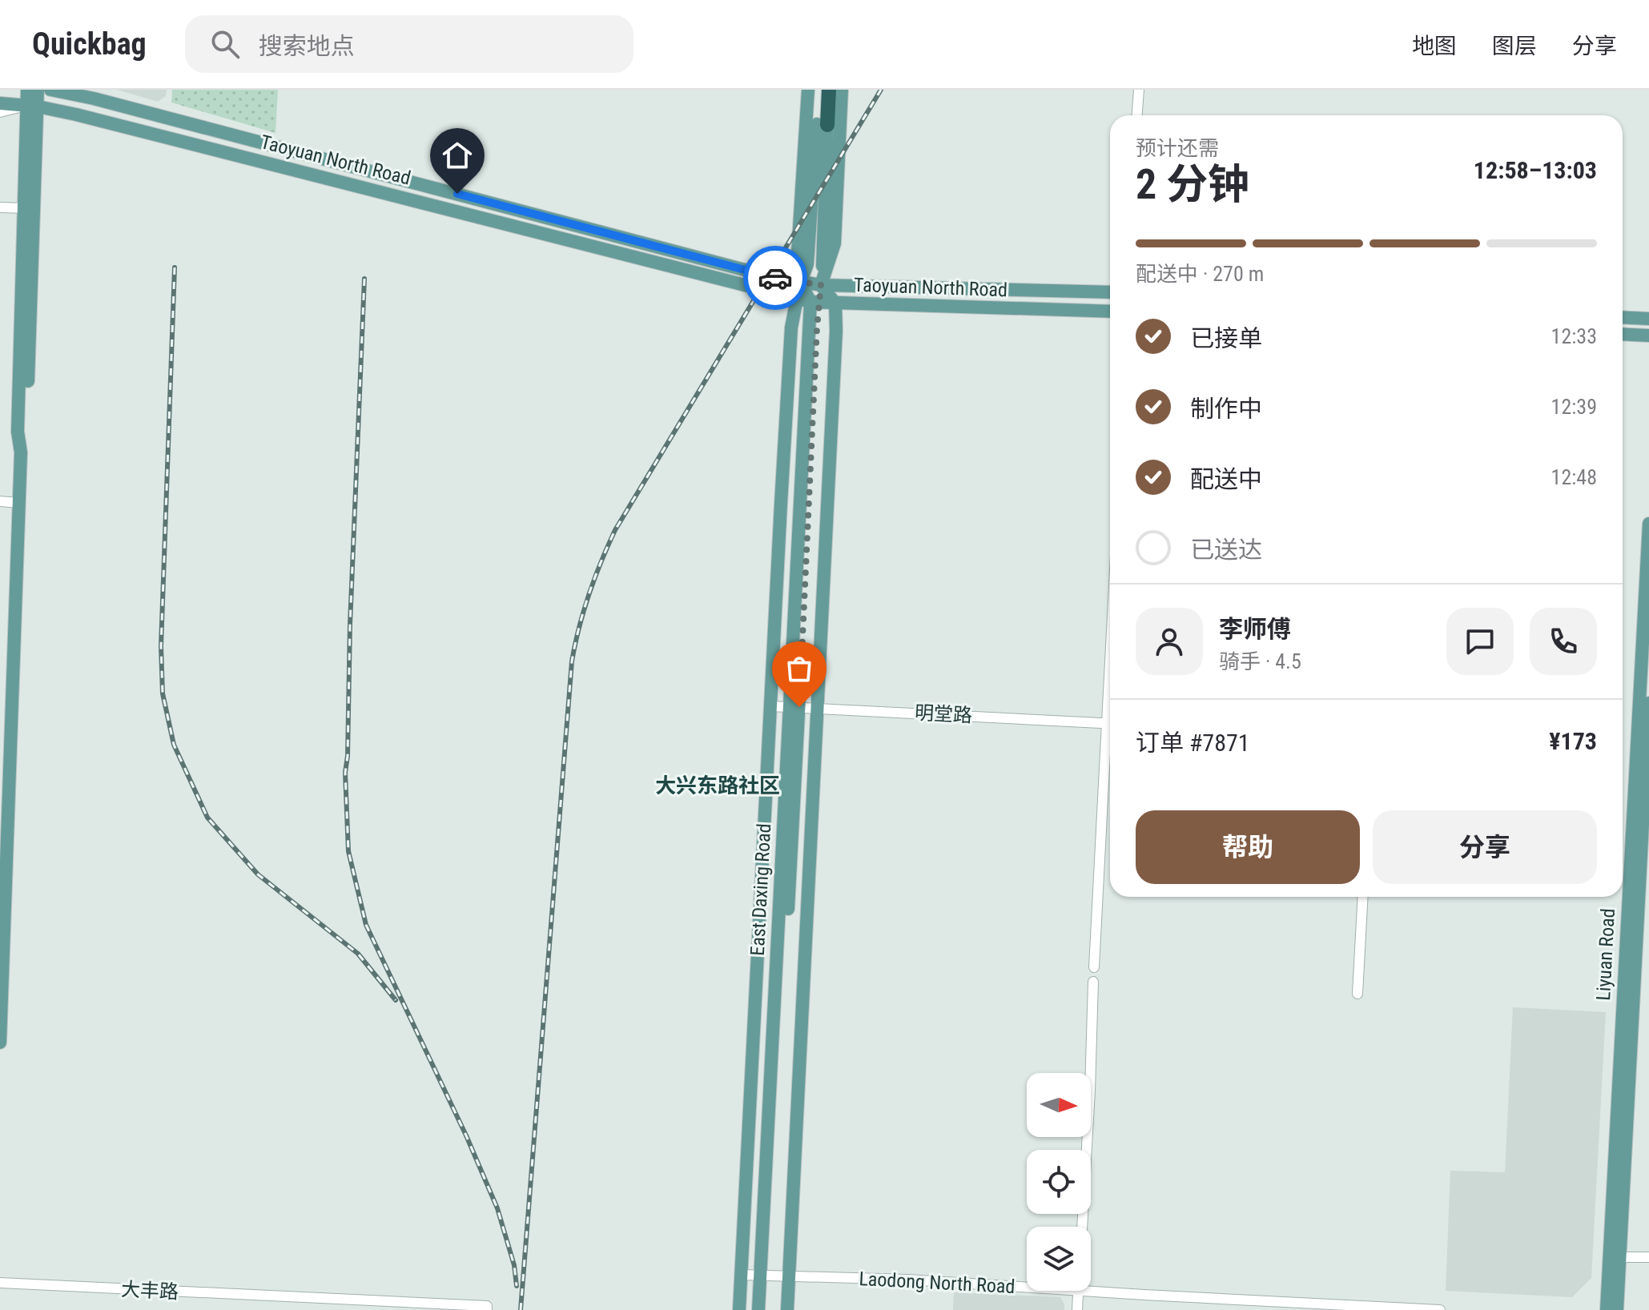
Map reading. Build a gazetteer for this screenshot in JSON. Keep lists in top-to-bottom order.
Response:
{
  "streets": {
    "main road": ["Taoyuan North Road", "East Daxing Road", "Liyuan Road"],
    "street": ["明堂路", "Laodong North Road", "大丰路"]
  },
  "crossings": [
    ["Taoyuan North Road", "East Daxing Road"],
    ["明堂路", "East Daxing Road"],
    ["East Daxing Road", "Laodong North Road"]
  ],
  "districts": ["大兴东路社区"],
  "north": "right",
  "page": {
    "header": "Quickbag",
    "search": "搜索地点",
    "nav": ["地图", "图层", "分享"],
    "heading": ["2 分钟", "预计还需", "12:58–13:03"],
    "panel": [
      "李师傅",
      "骑手 · 4.5",
      "订单 #7871",
      "¥173"
    ],
    "bar": "配送中 · 270 m",
    "list": [
      ["已接单", "12:33"],
      ["制作中", "12:39"],
      ["配送中", "12:48"],
      "已送达"
    ],
    "buttons": ["帮助", "分享"]
  }
}
